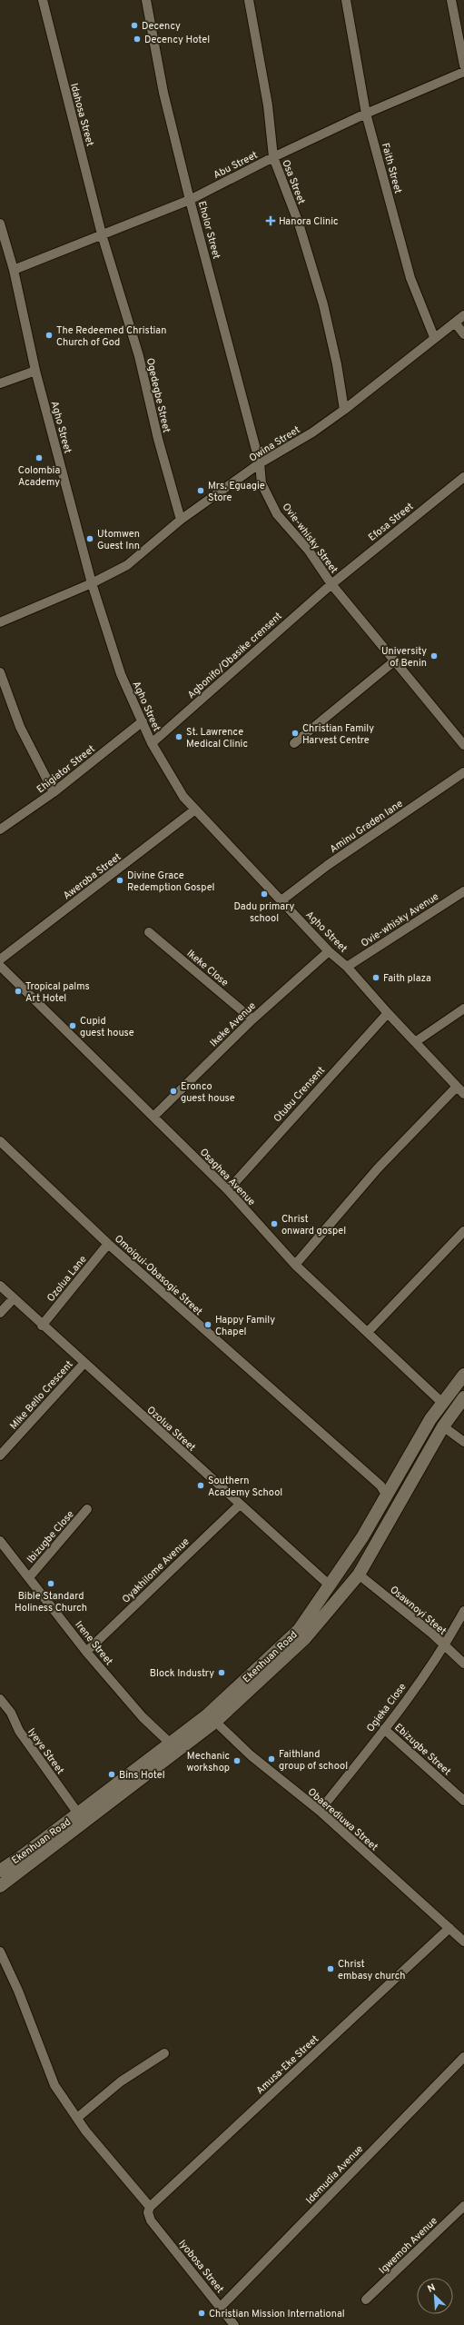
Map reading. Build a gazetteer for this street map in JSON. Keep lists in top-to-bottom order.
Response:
{
  "streets": {
    "main road": ["Ekenhuan Road"],
    "street": [
      "Idahosa Street",
      "Abu Street",
      "Faith Street",
      "Osa Street",
      "Eholor Street",
      "Ogedegbe Street",
      "Agho Street",
      "Owina Street",
      "Efosa Street",
      "Ovie-whisky Street",
      "Agbonifo/Obasike crensent",
      "Ehigiator Street",
      "Aminu Graden lane",
      "Aweroba Street",
      "Ovie-whisky Avenue",
      "Ikeke Close",
      "Ikeke Avenue",
      "Otubu Crensent",
      "Osaghea Avenue",
      "Omoigui-Obasogie Street",
      "Ozolua Lane",
      "Mike Bello Crescent",
      "Ozolua Street",
      "Ibizugbe Close",
      "Oyakhilome Avenue",
      "Osawnoyi Steet",
      "Irene Street",
      "Ogieka Close",
      "Ebizugbe Street",
      "Iyeye Street",
      "Obaerediuwa Street",
      "Amusa-Eke Street",
      "Idemudia Avenue",
      "Igwemoh Avenue",
      "Iyobosa Street"
    ]
  },
  "crossings": [
    ["Idahosa Street", "Abu Street"],
    ["Idahosa Street", "Ogedegbe Street"],
    ["Abu Street", "Faith Street"],
    ["Abu Street", "Osa Street"],
    ["Abu Street", "Eholor Street"],
    ["Abu Street", "Ogedegbe Street"],
    ["Abu Street", "Agho Street"],
    ["Faith Street", "Owina Street"],
    ["Osa Street", "Owina Street"],
    ["Eholor Street", "Owina Street"],
    ["Eholor Street", "Ovie-whisky Street"],
    ["Ogedegbe Street", "Owina Street"],
    ["Agho Street", "Owina Street"],
    ["Agho Street", "Agbonifo/Obasike crensent"],
    ["Agho Street", "Ehigiator Street"],
    ["Agho Street", "Aminu Graden lane"],
    ["Agho Street", "Aweroba Street"],
    ["Agho Street", "Ovie-whisky Avenue"],
    ["Agho Street", "Ikeke Avenue"],
    ["Agho Street", "Otubu Crensent"],
    ["Owina Street", "Ovie-whisky Street"],
    ["Efosa Street", "Ovie-whisky Street"],
    ["Efosa Street", "Agbonifo/Obasike crensent"],
    ["Ovie-whisky Street", "Agbonifo/Obasike crensent"],
    ["Ikeke Close", "Ikeke Avenue"],
    ["Ikeke Avenue", "Osaghea Avenue"],
    ["Otubu Crensent", "Osaghea Avenue"],
    ["Osaghea Avenue", "Ekenhuan Road"],
    ["Omoigui-Obasogie Street", "Ozolua Lane"],
    ["Omoigui-Obasogie Street", "Ekenhuan Road"],
    ["Ozolua Lane", "Ozolua Street"],
    ["Mike Bello Crescent", "Ozolua Street"],
    ["Ozolua Street", "Oyakhilome Avenue"],
    ["Ozolua Street", "Ekenhuan Road"],
    ["Ibizugbe Close", "Irene Street"],
    ["Oyakhilome Avenue", "Irene Street"],
    ["Osawnoyi Steet", "Ekenhuan Road"],
    ["Osawnoyi Steet", "Ogieka Close"],
    ["Irene Street", "Ekenhuan Road"],
    ["Ekenhuan Road", "Iyeye Street"],
    ["Ekenhuan Road", "Obaerediuwa Street"],
    ["Ogieka Close", "Ebizugbe Street"],
    ["Ogieka Close", "Obaerediuwa Street"],
    ["Obaerediuwa Street", "Amusa-Eke Street"],
    ["Amusa-Eke Street", "Iyobosa Street"],
    ["Idemudia Avenue", "Iyobosa Street"]
  ],
  "places": {
    "other": [
      "Decency",
      "Decency Hotel",
      "The Redeemed Christian Church of God",
      "Colombia Academy",
      "Mrs. Eguagie Store",
      "Utomwen Guest Inn",
      "University of Benin",
      "Christian Family Harvest Centre",
      "St. Lawrence Medical Clinic",
      "Divine Grace Redemption Gospel",
      "Dadu primary school",
      "Faith plaza",
      "Tropical palms Art Hotel",
      "Cupid guest house",
      "Eronco guest house",
      "Christ onward gospel",
      "Happy Family Chapel",
      "Southern Academy School",
      "Bible Standard Holiness Church",
      "Block Industry",
      "Faithland group of school",
      "Mechanic workshop",
      "Bins Hotel",
      "Christ embasy church",
      "Christian Mission International"
    ],
    "health": ["Hanora Clinic"]
  },
  "north": "top left"
}
